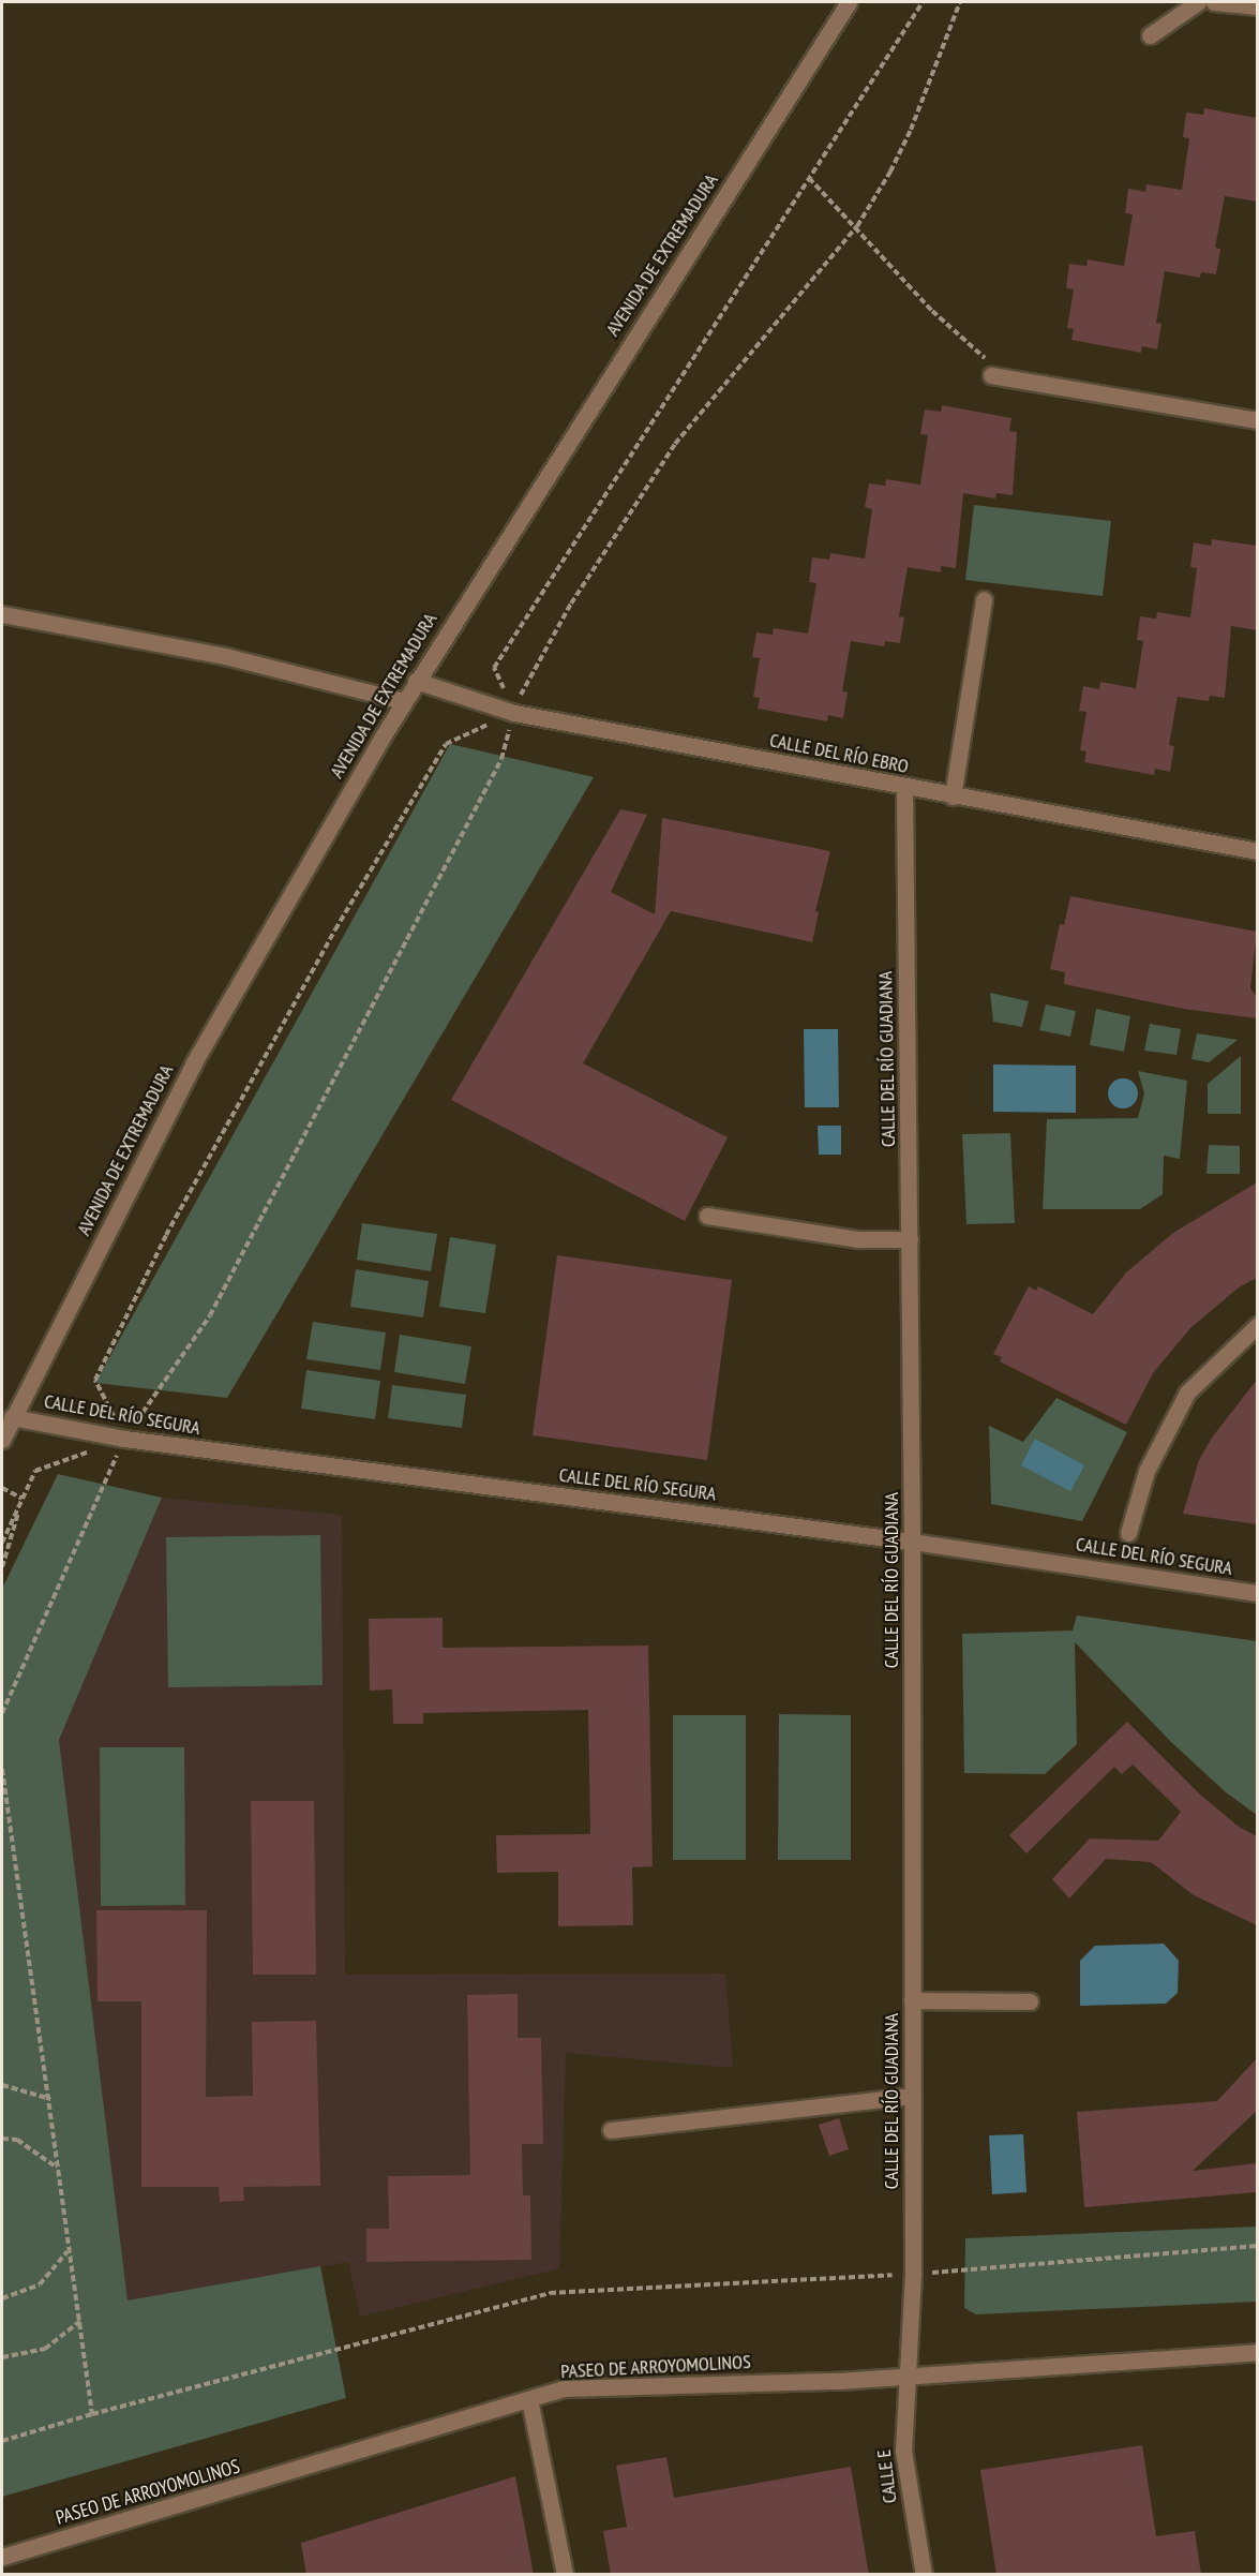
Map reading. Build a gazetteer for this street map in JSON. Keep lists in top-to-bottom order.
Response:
{
  "streets": {
    "street": [
      "AVENIDA DE EXTREMADURA",
      "CALLE DEL RÍO EBRO",
      "CALLE DEL RÍO GUADIANA",
      "CALLE DEL RÍO SEGURA",
      "PASEO DE ARROYOMOLINOS",
      "CALLE E"
    ]
  },
  "crossings": [
    ["AVENIDA DE EXTREMADURA", "CALLE DEL RÍO EBRO"],
    ["AVENIDA DE EXTREMADURA", "CALLE DEL RÍO SEGURA"],
    ["CALLE DEL RÍO EBRO", "CALLE DEL RÍO GUADIANA"],
    ["CALLE DEL RÍO GUADIANA", "CALLE DEL RÍO SEGURA"],
    ["CALLE DEL RÍO GUADIANA", "PASEO DE ARROYOMOLINOS"],
    ["CALLE DEL RÍO GUADIANA", "CALLE E"],
    ["PASEO DE ARROYOMOLINOS", "CALLE E"]
  ]
}
